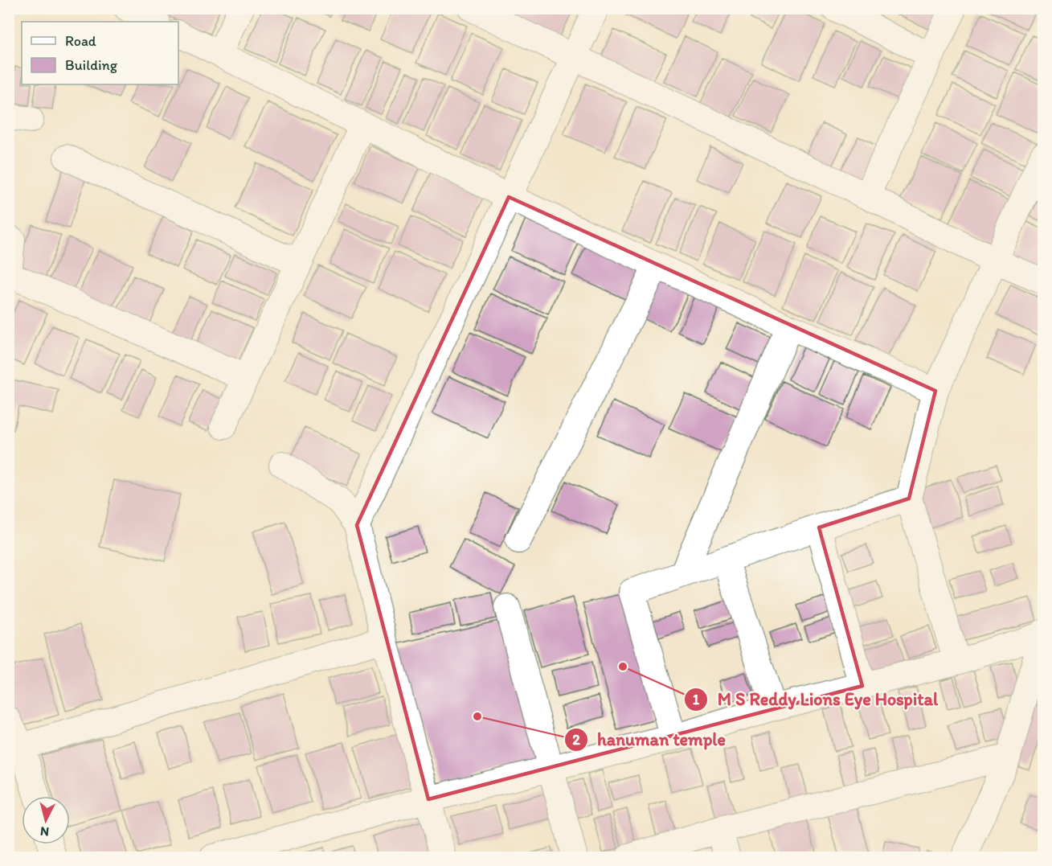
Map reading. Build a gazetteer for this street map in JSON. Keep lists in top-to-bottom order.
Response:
{
  "places": ["M S Reddy Lions Eye Hospital", "hanuman temple"],
  "legend": ["Road", "Building"],
  "north": "bottom"
}
